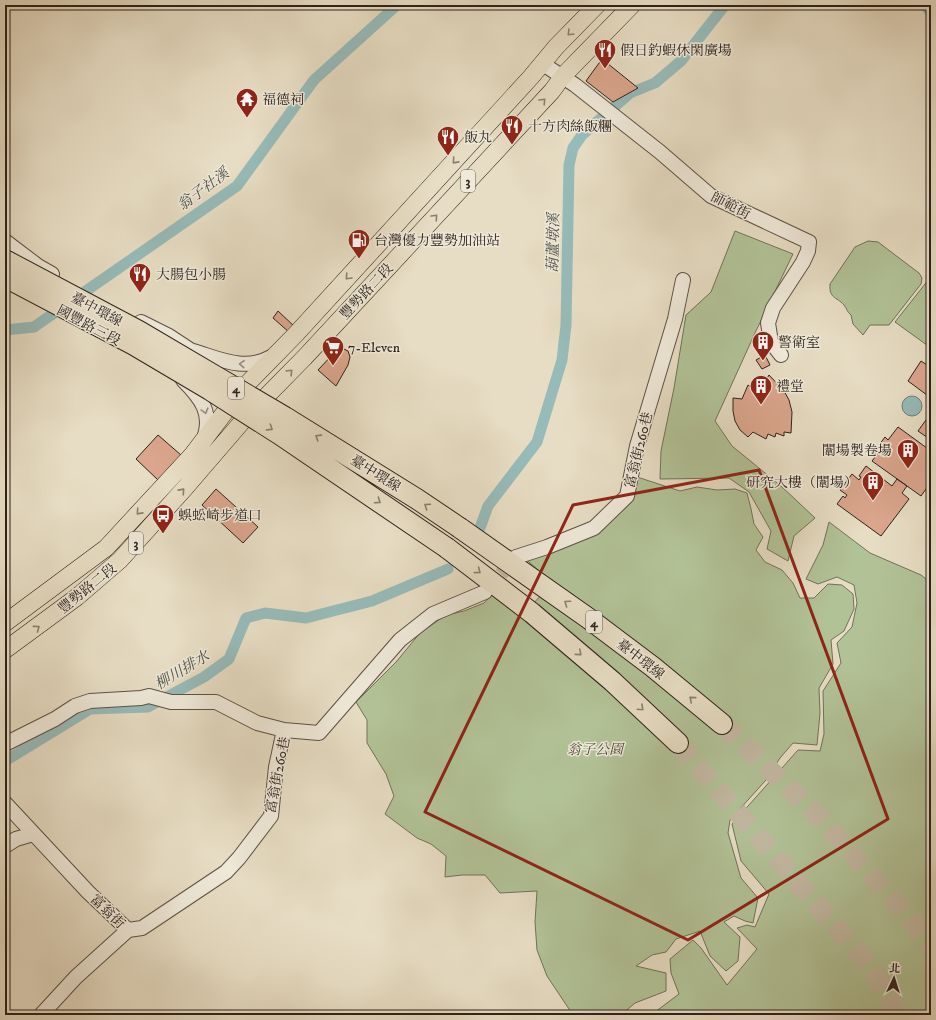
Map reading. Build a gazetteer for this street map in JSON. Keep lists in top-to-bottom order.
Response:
{
  "streets": {
    "highway": ["臺中環線", "4"],
    "main road": ["3", "豐勢路二段"],
    "street": [
      "師範街",
      "國豐路三段",
      "富翁街260巷",
      "富翁街"
    ]
  },
  "crossings": [
    ["師範街", "豐勢路二段"],
    ["豐勢路二段", "國豐路三段"],
    ["臺中環線", "國豐路三段"],
    ["富翁街260巷", "富翁街"]
  ],
  "water": ["翁子社溪", "葫蘆墩溪", "柳川排水"],
  "parks": ["翁子公園"],
  "places": {
    "restaurant": [
      "假日釣蝦休閑廣場",
      "十方肉絲飯糰",
      "飯丸",
      "大腸包小腸"
    ],
    "temple": ["福德祠"],
    "fuel station": ["台灣優力豐勢加油站"],
    "building": [
      "警衛室",
      "禮堂",
      "闈場製卷場",
      "研究大樓（闈場）"
    ],
    "supermarket": ["7-Eleven"],
    "bus stop": ["蜈蚣崎步道口"]
  },
  "north": "top"
}
